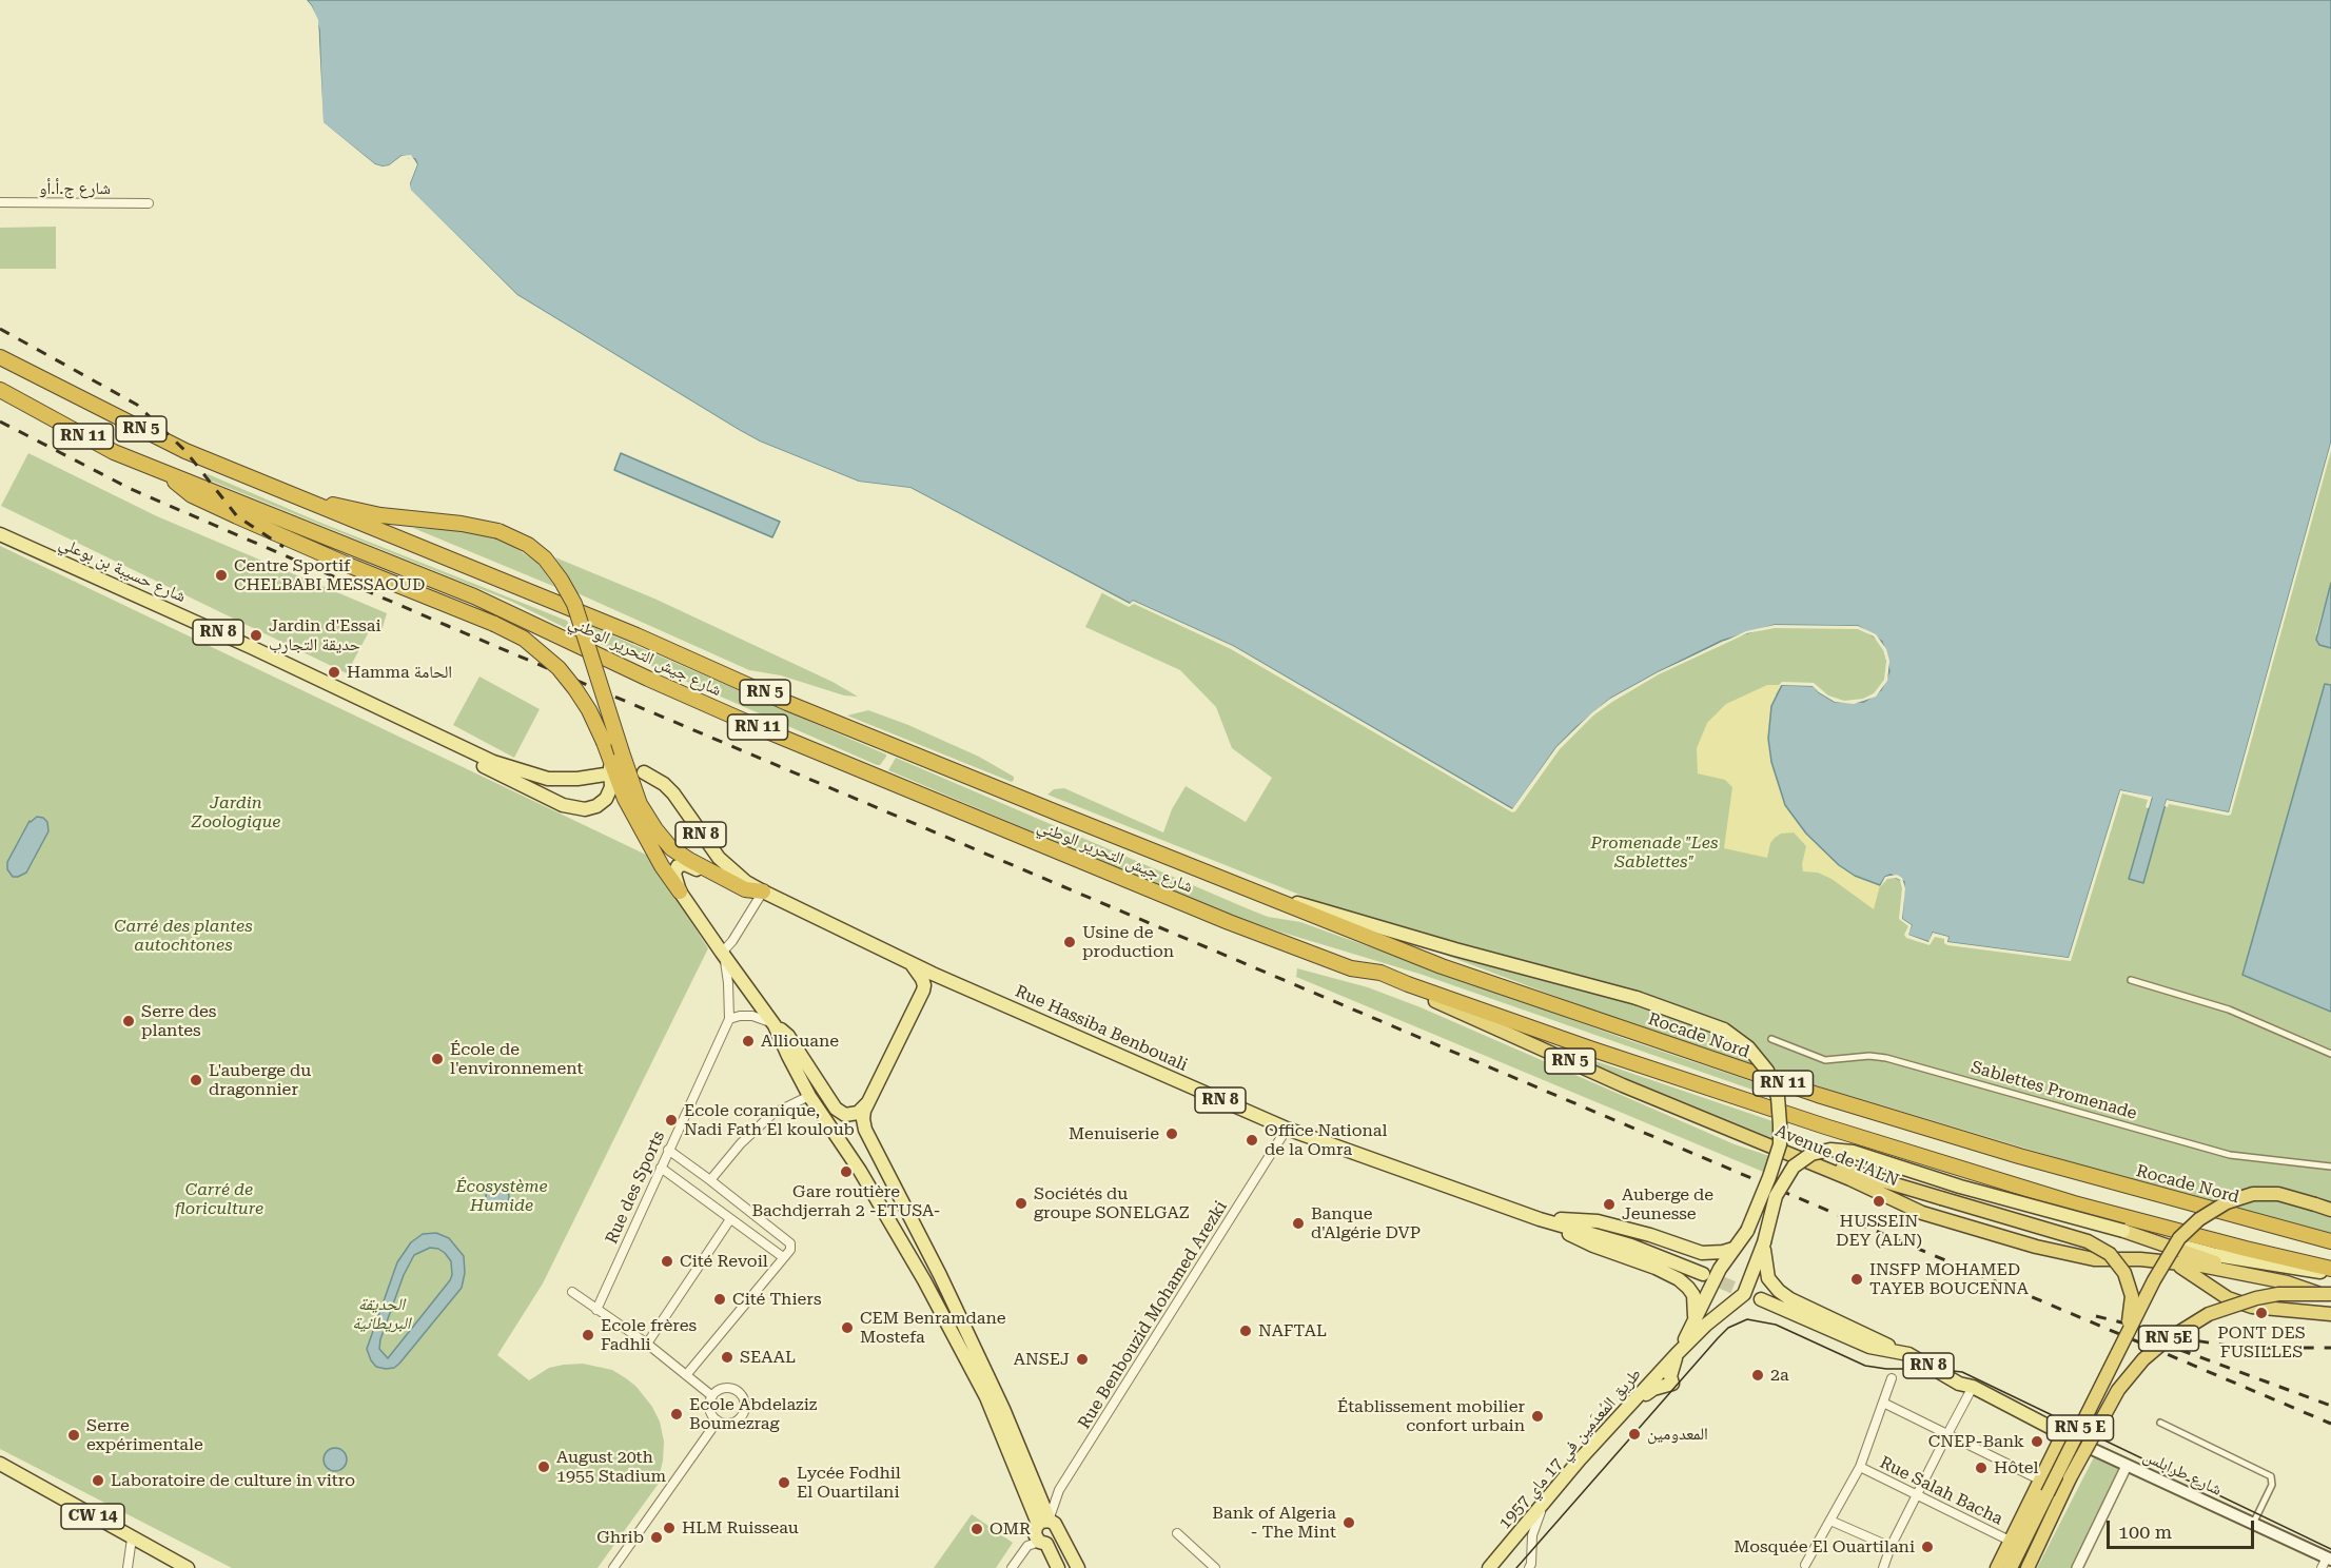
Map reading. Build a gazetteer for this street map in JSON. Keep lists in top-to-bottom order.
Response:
{
  "streets": {
    "highway": [
      "RN 5",
      "RN 11",
      "شارع جيش التحرير الوطني",
      "Rocade Nord",
      "Avenue de l'ALN",
      "RN 5E",
      "RN 5 E"
    ],
    "main road": [
      "شارع حسيبة بن بوعلي",
      "RN 8",
      "Rue Hassiba Benbouali",
      "طريق المُعدَمين في 17 ماي 1957",
      "شارع طرابلس",
      "CW 14"
    ],
    "street": [
      "شارع ج.أ.أو",
      "Sablettes Promenade",
      "Rue des Sports",
      "Rue Benbouzid Mohamed Arezki",
      "Rue Salah Bacha"
    ]
  },
  "crossings": [
    ["RN 11", "شارع جيش التحرير الوطني"],
    ["RN 11", "Avenue de l'ALN"],
    ["RN 8", "Rue Hassiba Benbouali"],
    ["RN 8", "شارع طرابلس"],
    ["شارع جيش التحرير الوطني", "Rocade Nord"],
    ["شارع جيش التحرير الوطني", "Avenue de l'ALN"],
    ["Rue Hassiba Benbouali", "Rue Benbouzid Mohamed Arezki"],
    ["Avenue de l'ALN", "RN 5E"],
    ["RN 5E", "RN 5 E"]
  ],
  "parks": [
    "Jardin Zoologique",
    "Promenade \"Les Sablettes\"",
    "Carré des plantes autochtones",
    "Écosystème Humide",
    "Carré de floriculture",
    "الحديقة البريطانية"
  ],
  "places": [
    "Centre Sportif CHELBABI MESSAOUD",
    "Jardin d'Essai حديقة التجارب",
    "Hamma الحامة",
    "Usine de production",
    "Serre des plantes",
    "Alliouane",
    "École de l'environnement",
    "L'auberge du dragonnier",
    "Ecole coranique, Nadi Fath El kouloub",
    "Menuiserie",
    "Office National de la Omra",
    "Gare routière Bachdjerrah 2 -ETUSA-",
    "HUSSEIN DEY (ALN)",
    "Sociétés du groupe SONELGAZ",
    "Auberge de Jeunesse",
    "Banque d'Algérie DVP",
    "Cité Revoil",
    "INSFP MOHAMED TAYEB BOUCENNA",
    "Cité Thiers",
    "PONT DES FUSILLES",
    "CEM Benramdane Mostefa",
    "NAFTAL",
    "Ecole frères Fadhli",
    "SEAAL",
    "ANSEJ",
    "2a",
    "Ecole Abdelaziz Boumezrag",
    "Établissement mobilier confort urbain",
    "المعدومين",
    "Serre expérimentale",
    "CNEP-Bank",
    "August 20th 1955 Stadium",
    "Hôtel",
    "Laboratoire de culture in vitro",
    "Lycée Fodhil El Ouartilani",
    "Bank of Algeria - The Mint",
    "HLM Ruisseau",
    "OMR",
    "Ghrib",
    "Mosquée El Ouartilani"
  ],
  "scale_bar": "100 m"
}
